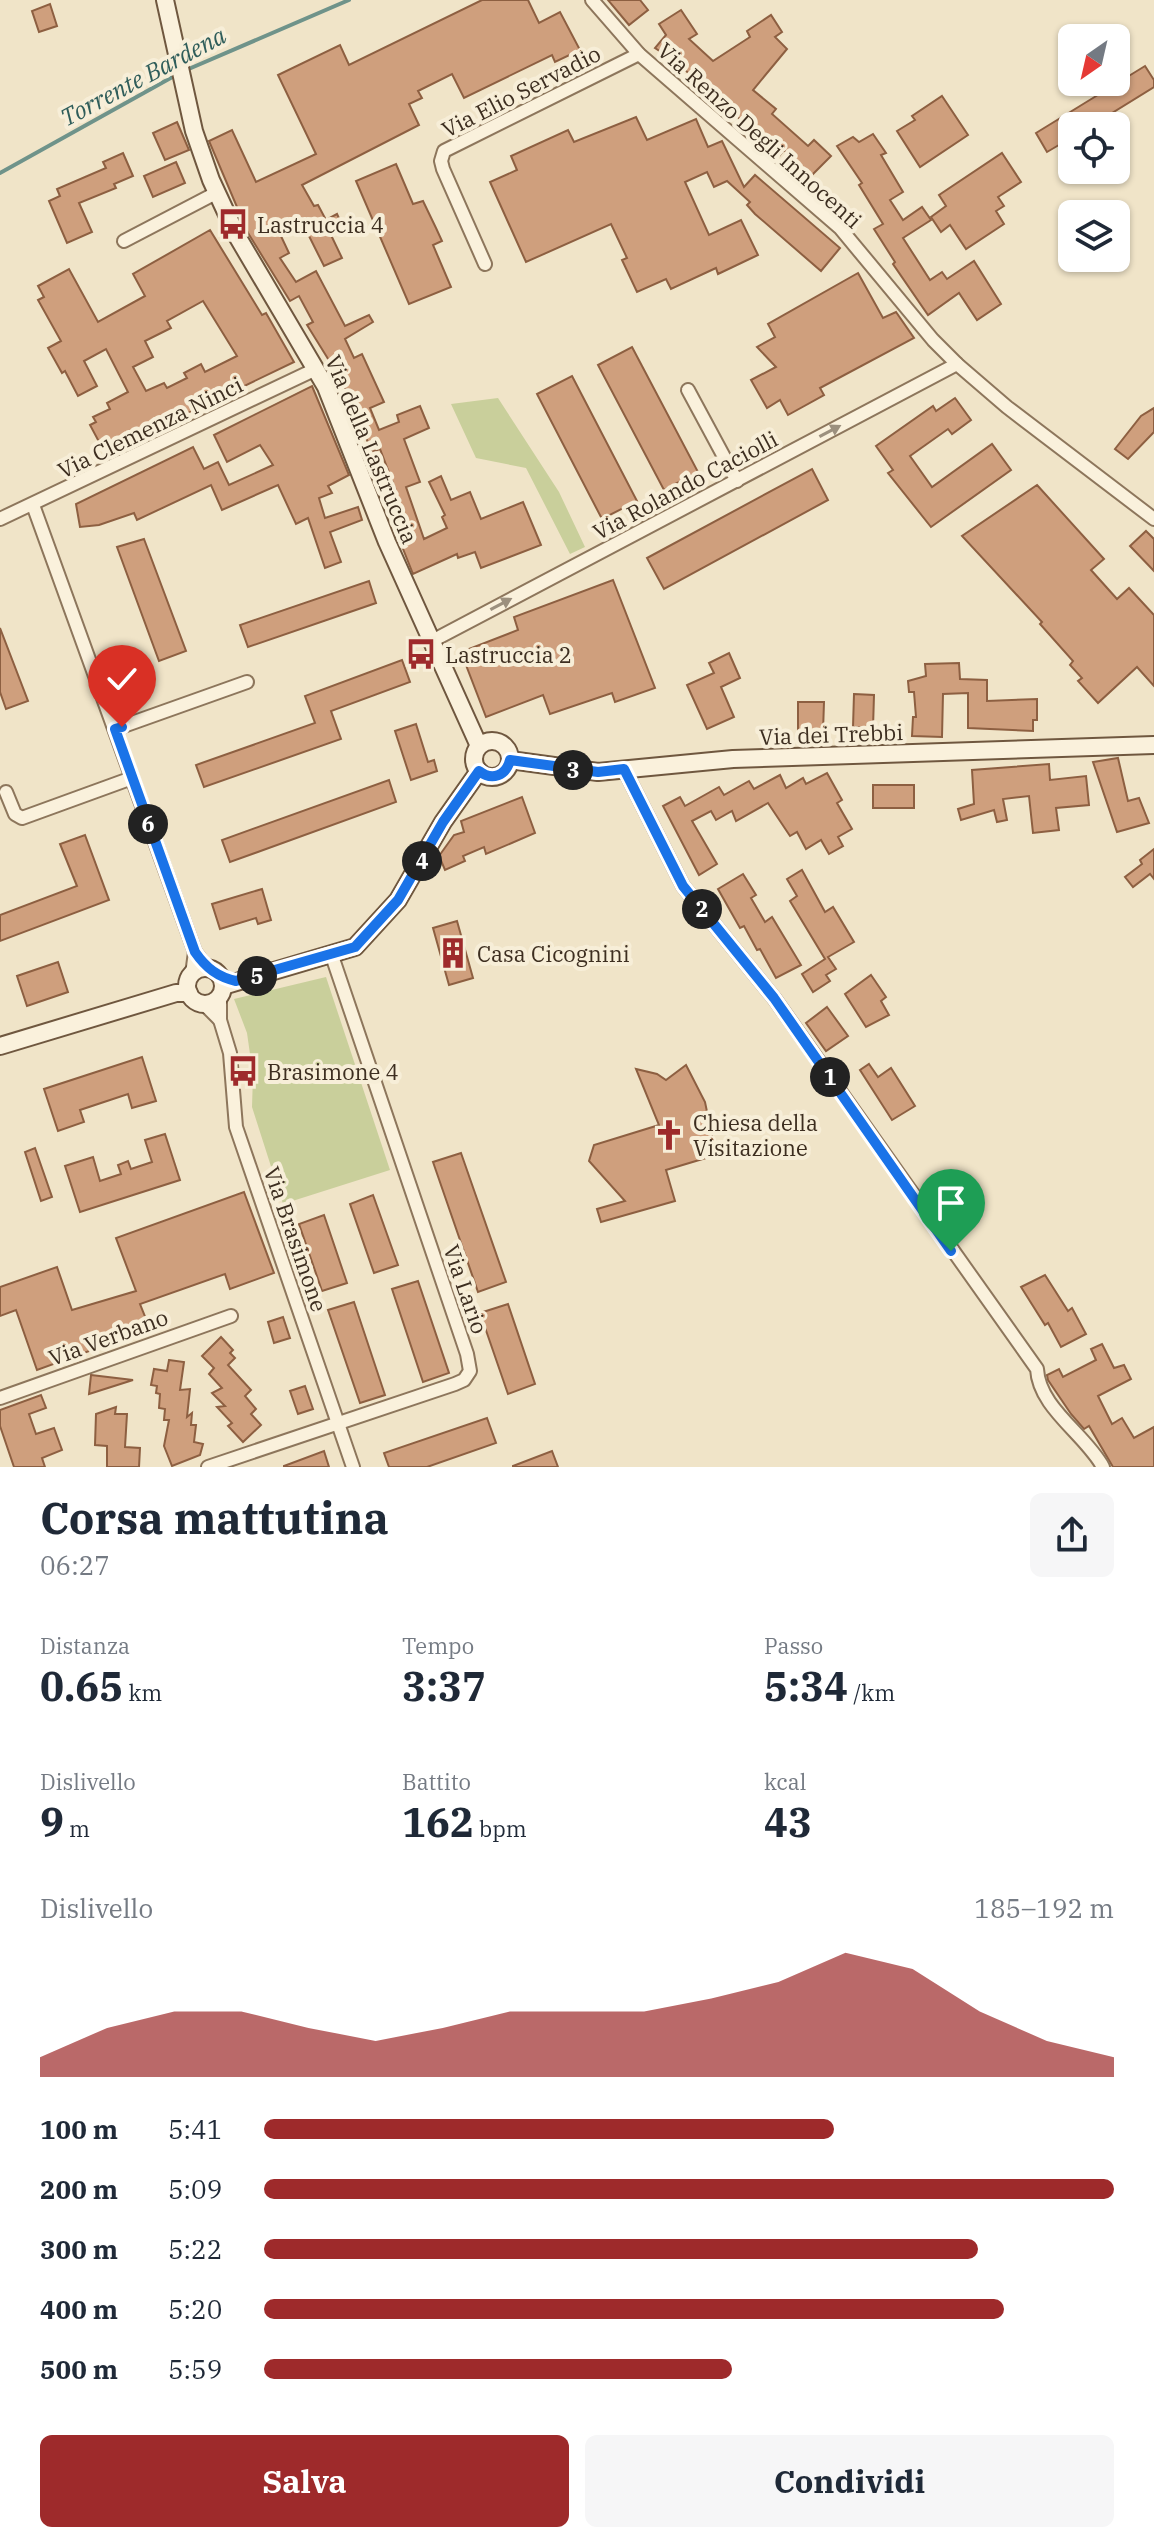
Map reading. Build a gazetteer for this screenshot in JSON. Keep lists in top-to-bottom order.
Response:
{
  "streets": {
    "street": [
      "Via Elio Servadio",
      "Via Renzo Degli Innocenti",
      "Via Clemenza Ninci",
      "Via della Lastruccia",
      "Via Rolando Caciolli",
      "Via dei Trebbi",
      "Via Brasimone",
      "Via Lario",
      "Via Verbano"
    ]
  },
  "crossings": [
    ["Via Elio Servadio", "Via Renzo Degli Innocenti"],
    ["Via Renzo Degli Innocenti", "Via Rolando Caciolli"],
    ["Via Clemenza Ninci", "Via della Lastruccia"],
    ["Via della Lastruccia", "Via Rolando Caciolli"],
    ["Via della Lastruccia", "Via dei Trebbi"],
    ["Via Brasimone", "Via Lario"]
  ],
  "one_way": ["Via Rolando Caciolli"],
  "water": ["Torrente Bardena"],
  "places": {
    "bus stop": ["Lastruccia 4", "Lastruccia 2", "Brasimone 4"],
    "building": ["Casa Cicognini"],
    "church": ["Chiesa della Visitazione"]
  },
  "north": "bottom left",
  "page": {
    "pins": [
      "3",
      "6",
      "4",
      "2",
      "5",
      "1"
    ],
    "heading": ["Corsa mattutina", "06:27"],
    "stats": [
      ["Distanza", "0.65 km"],
      ["Tempo", "3:37"],
      ["Passo", "5:34 /km"],
      ["Dislivello", "9 m"],
      ["Battito", "162 bpm"],
      ["kcal", "43"]
    ],
    "chart": ["Dislivello", "185–192 m"],
    "list": [
      {
        "name": "100 m",
        "note": "5:41"
      },
      {
        "name": "200 m",
        "note": "5:09"
      },
      {
        "name": "300 m",
        "note": "5:22"
      },
      {
        "name": "400 m",
        "note": "5:20"
      },
      {
        "name": "500 m",
        "note": "5:59"
      }
    ],
    "buttons": ["Salva", "Condividi"]
  }
}
